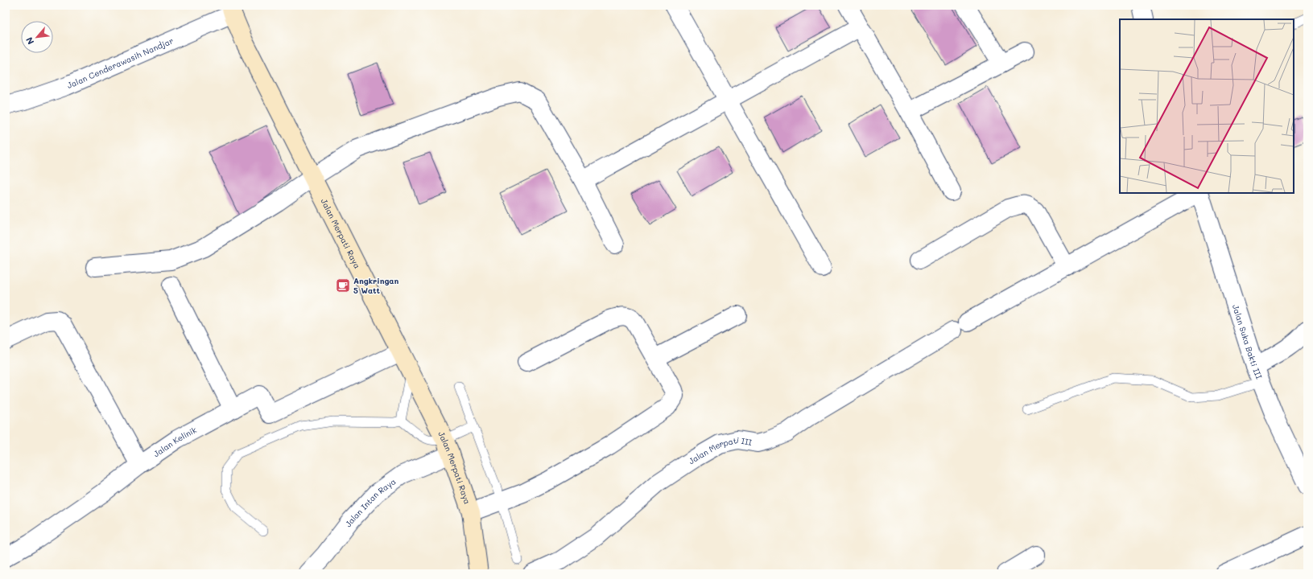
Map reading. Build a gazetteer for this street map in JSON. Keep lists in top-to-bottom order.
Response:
{
  "streets": {
    "main road": ["Jalan Merpati Raya"],
    "street": [
      "Jalan Cenderawasih Nandjar",
      "Jalan Suka Bakti III",
      "Jalan Kelinik",
      "Jalan Merpati III",
      "Jalan Intan Raya"
    ]
  },
  "crossings": [
    ["Jalan Cenderawasih Nandjar", "Jalan Merpati Raya"],
    ["Jalan Merpati Raya", "Jalan Kelinik"],
    ["Jalan Merpati Raya", "Jalan Intan Raya"]
  ],
  "places": {
    "cafe": ["Angkringan 5 Watt"]
  },
  "north": "bottom left"
}
